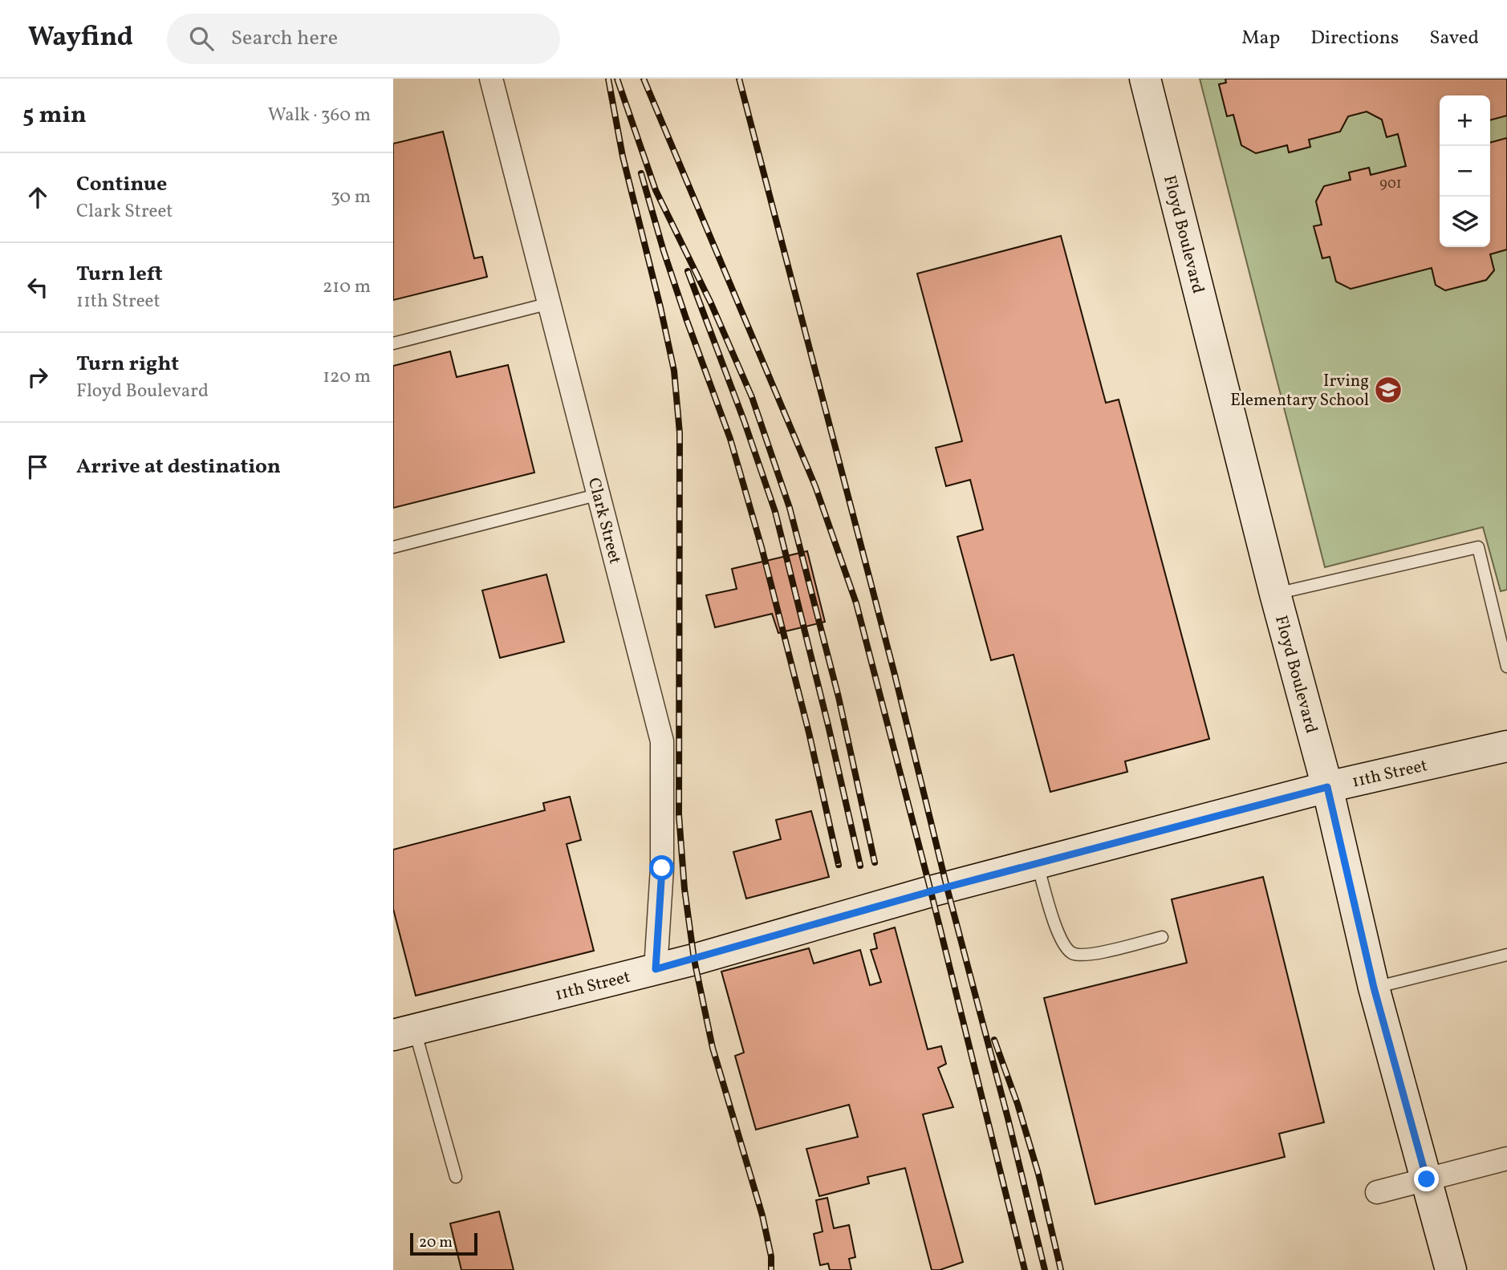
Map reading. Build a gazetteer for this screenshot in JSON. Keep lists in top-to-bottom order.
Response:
{
  "streets": {
    "main road": ["Floyd Boulevard", "11th Street"],
    "street": ["Clark Street"]
  },
  "crossings": [
    ["Floyd Boulevard", "11th Street"],
    ["Clark Street", "11th Street"]
  ],
  "places": {
    "school or university": ["Irving Elementary School"]
  },
  "house_numbers": ["901"],
  "scale_bar": "20 m",
  "page": {
    "header": "Wayfind",
    "search": "Search here",
    "nav": ["Map", "Directions", "Saved"],
    "heading": ["5 min", "Walk · 360 m"],
    "map_buttons": ["+", "−"],
    "list": [
      ["Continue", "Clark Street", "30 m"],
      ["Turn left", "11th Street", "210 m"],
      ["Turn right", "Floyd Boulevard", "120 m"],
      "Arrive at destination"
    ],
    "scale": "20 m"
  }
}
